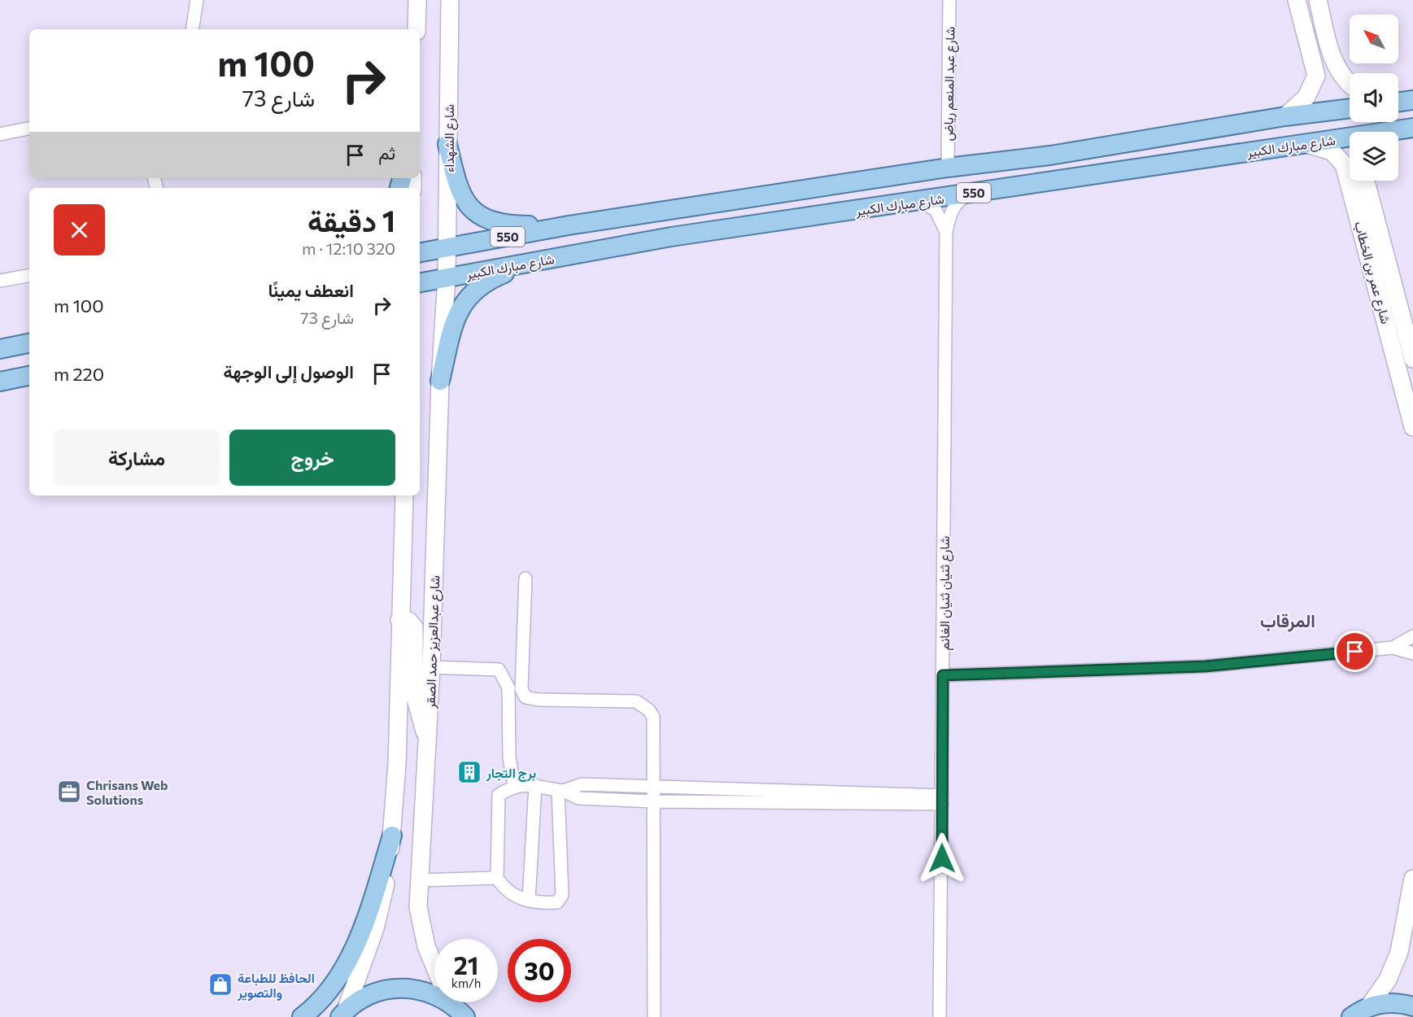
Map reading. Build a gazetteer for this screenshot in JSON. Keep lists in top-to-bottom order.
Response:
{
  "streets": {
    "main road": [
      "شارع الشهداء",
      "شارع مبارك الكبير",
      "550",
      "شارع عمر بن الخطاب",
      "شارع عبدالعزيز حمد الصقر"
    ],
    "street": ["شارع عبد المنعم رياض", "شارع ثنيان ثنيان الغانم"]
  },
  "crossings": [
    ["شارع عبد المنعم رياض", "شارع مبارك الكبير"],
    ["شارع الشهداء", "شارع مبارك الكبير"],
    ["شارع الشهداء", "شارع عبدالعزيز حمد الصقر"],
    ["شارع مبارك الكبير", "شارع عمر بن الخطاب"],
    ["شارع مبارك الكبير", "شارع عبدالعزيز حمد الصقر"]
  ],
  "districts": ["المرقاب"],
  "places": {
    "building": ["برج التجار"],
    "office": ["Chrisans Web Solutions"],
    "shop": ["الحافظ للطباعة والتصوير"]
  },
  "north": "top left",
  "page": {
    "turn": ["100 m", "شارع 73"],
    "then": "ثم",
    "heading": ["1 دقيقة", "320 m · 12:10"],
    "list": [
      {
        "name": "انعطف يمينًا",
        "note": "شارع 73",
        "value": "100 m"
      },
      {
        "name": "الوصول إلى الوجهة",
        "value": "220 m"
      }
    ],
    "buttons": ["خروج", "مشاركة"],
    "speed": "21 km/h",
    "limit": "30"
  }
}
